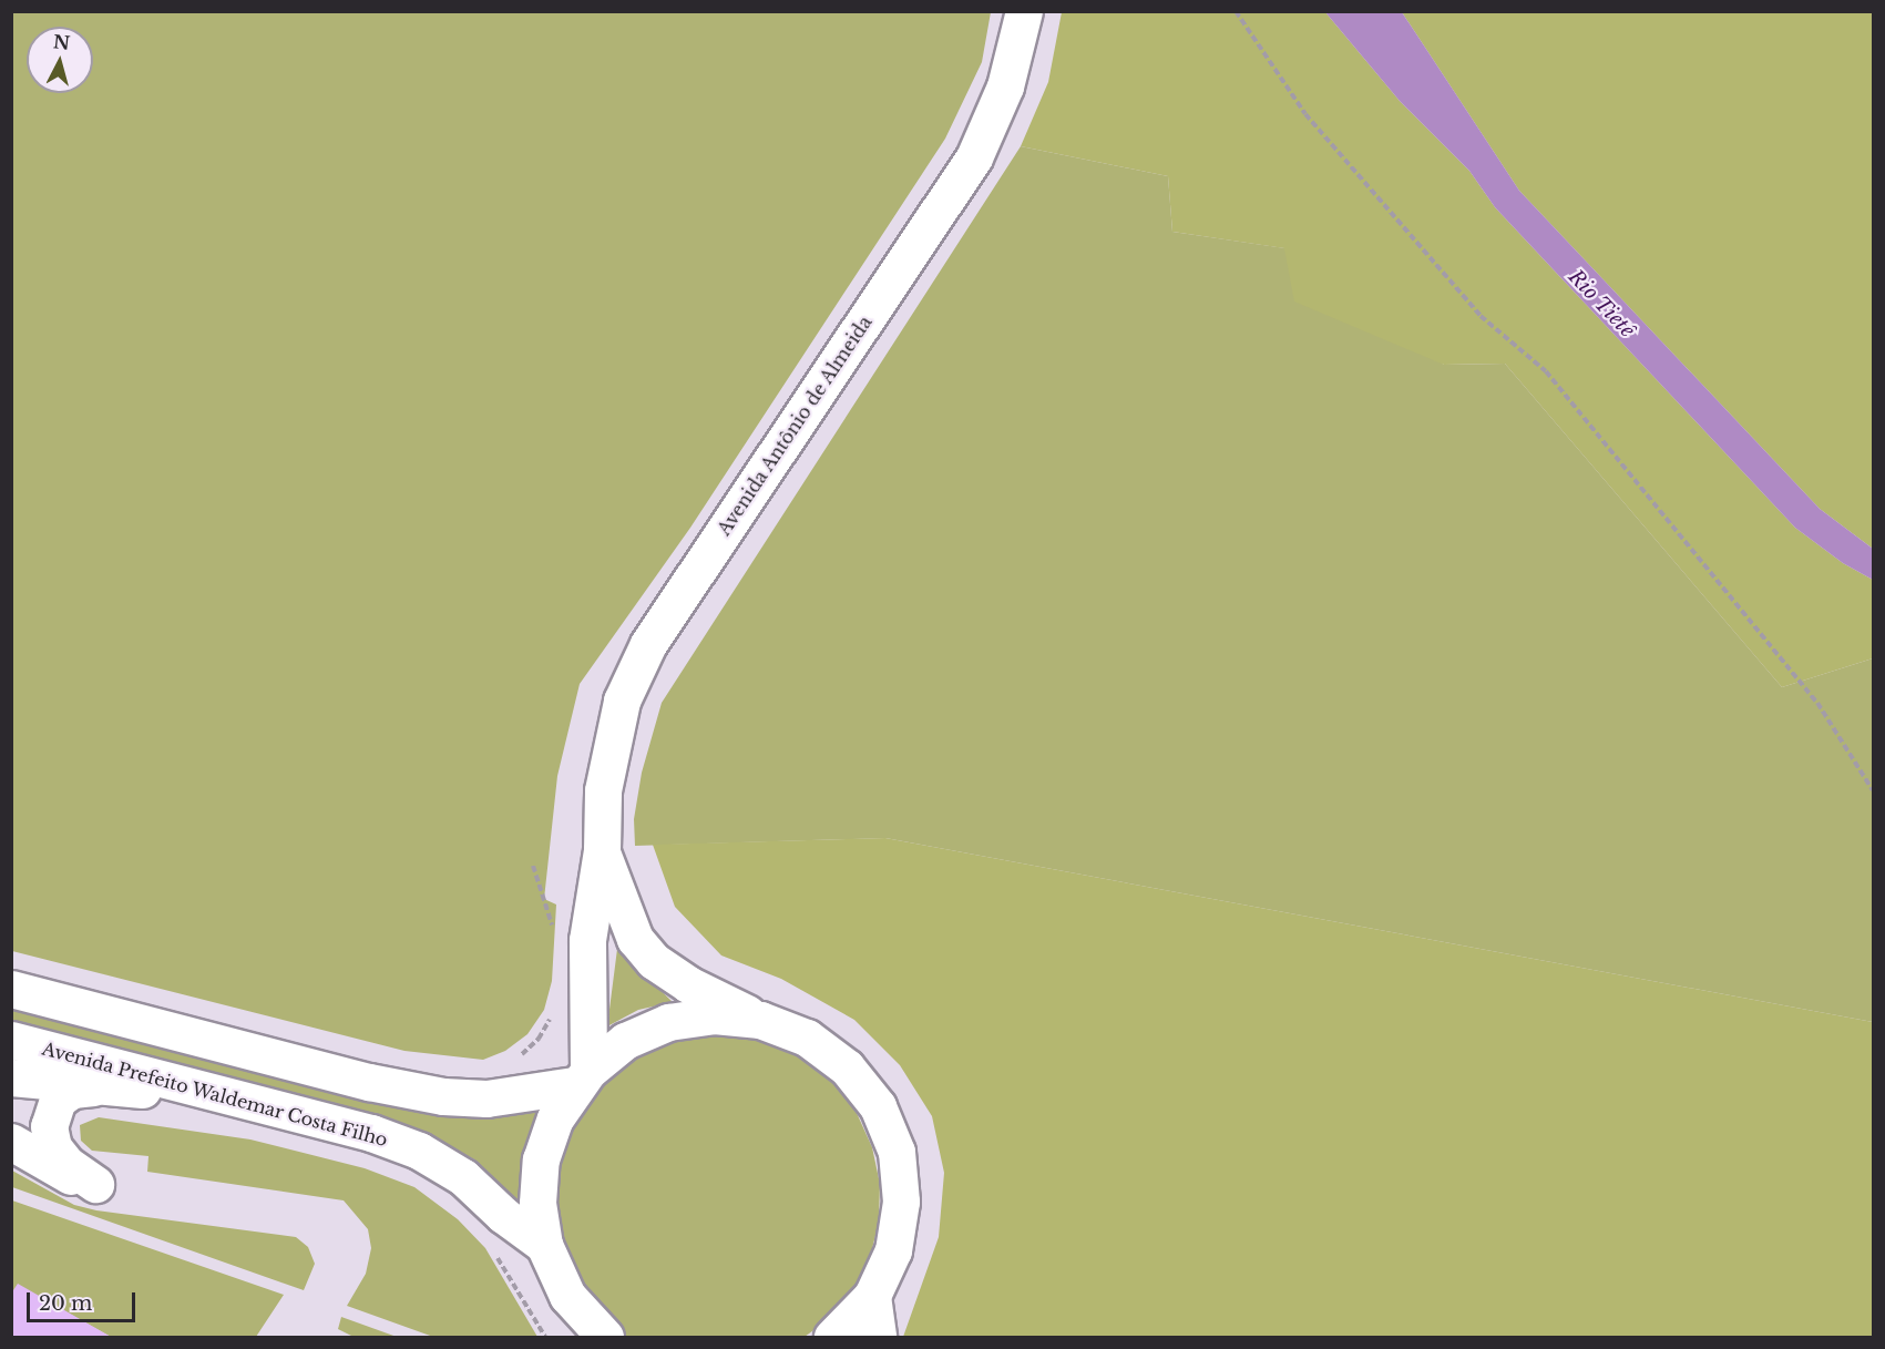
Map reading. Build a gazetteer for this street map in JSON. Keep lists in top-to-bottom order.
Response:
{
  "streets": {
    "street": ["Avenida Antônio de Almeida", "Avenida Prefeito Waldemar Costa Filho"]
  },
  "crossings": [
    ["Avenida Antônio de Almeida", "Avenida Prefeito Waldemar Costa Filho"]
  ],
  "water": ["Rio Tietê"],
  "scale_bar": "20 m",
  "north": "top"
}
